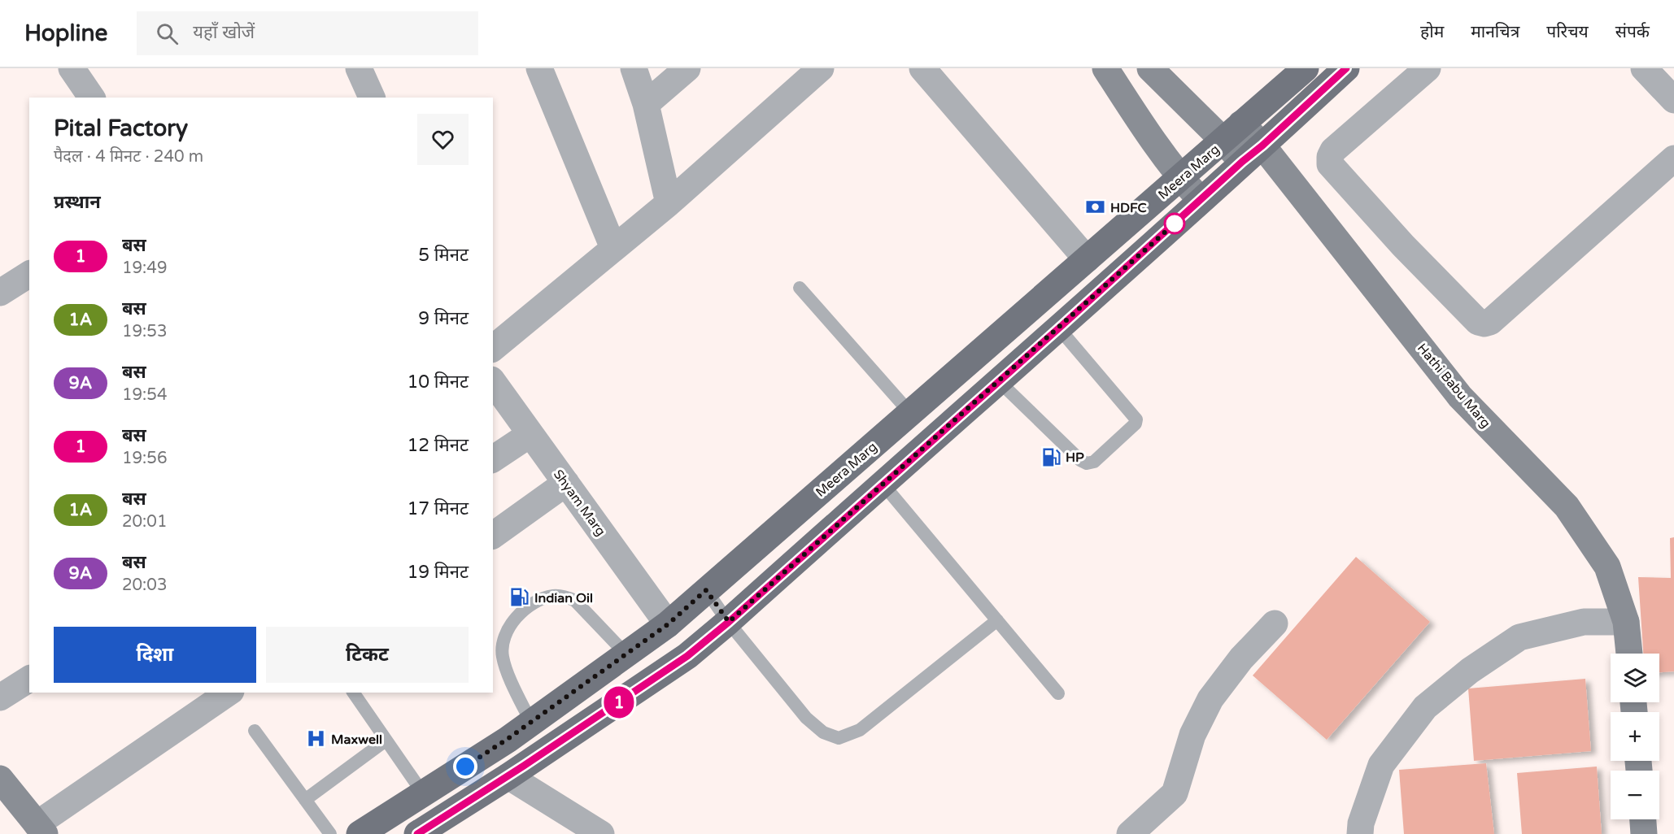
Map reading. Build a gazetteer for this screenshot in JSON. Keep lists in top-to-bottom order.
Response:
{
  "streets": {
    "main road": ["Meera Marg"],
    "street": ["Hathi Babu Marg", "Shyam Marg"]
  },
  "crossings": [
    ["Meera Marg", "Hathi Babu Marg"],
    ["Meera Marg", "Shyam Marg"]
  ],
  "places": {
    "bank": ["HDFC"],
    "fuel station": ["HP", "Indian Oil"],
    "hospital": ["Maxwell"]
  },
  "lines": ["bus line 1"],
  "page": {
    "header": "Hopline",
    "search": "यहाँ खोजें",
    "nav": [
      "होम",
      "मानचित्र",
      "परिचय",
      "संपर्क"
    ],
    "on_map": "1",
    "heading": [
      ["Pital Factory", "पैदल · 4 मिनट · 240 m"],
      "प्रस्थान"
    ],
    "list": [
      {
        "mark": "1",
        "name": "बस",
        "note": "19:49",
        "value": "5 मिनट"
      },
      {
        "mark": "1A",
        "name": "बस",
        "note": "19:53",
        "value": "9 मिनट"
      },
      {
        "mark": "9A",
        "name": "बस",
        "note": "19:54",
        "value": "10 मिनट"
      },
      {
        "mark": "1",
        "name": "बस",
        "note": "19:56",
        "value": "12 मिनट"
      },
      {
        "mark": "1A",
        "name": "बस",
        "note": "20:01",
        "value": "17 मिनट"
      },
      {
        "mark": "9A",
        "name": "बस",
        "note": "20:03",
        "value": "19 मिनट"
      }
    ],
    "buttons": ["दिशा", "टिकट"],
    "map_buttons": ["+", "−"]
  }
}
